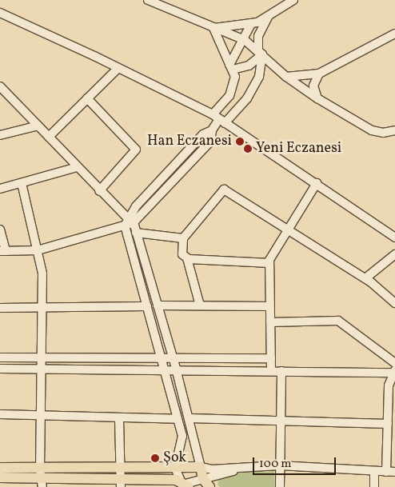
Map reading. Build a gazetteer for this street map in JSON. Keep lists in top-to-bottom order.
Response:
{
  "places": ["Han Eczanesi", "Yeni Eczanesi", "Şok"],
  "scale_bar": "100 m"
}
